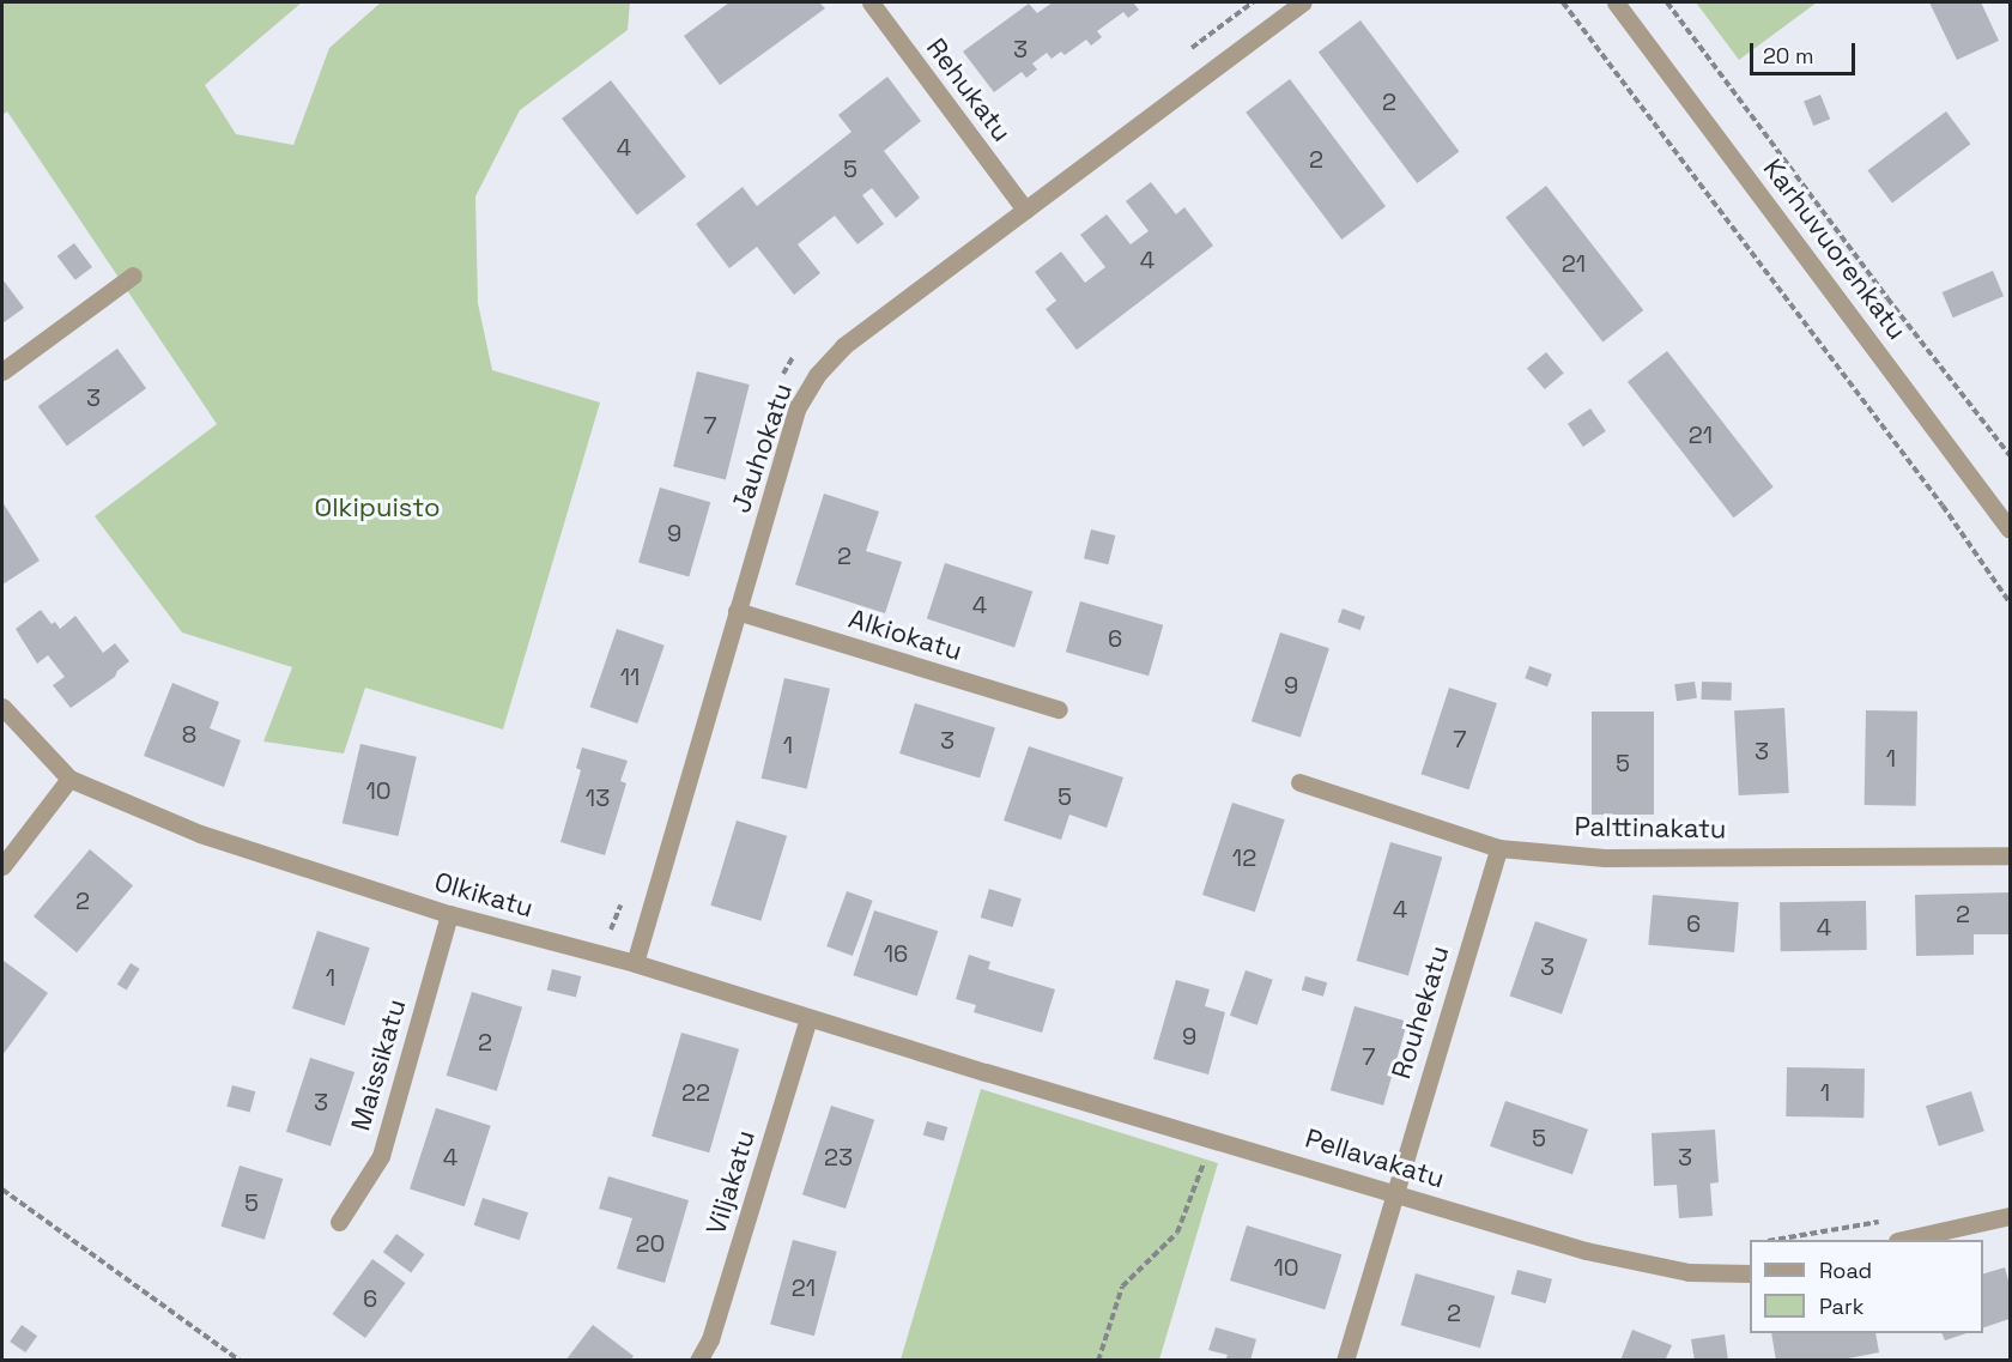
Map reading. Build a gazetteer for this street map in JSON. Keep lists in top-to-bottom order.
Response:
{
  "streets": {
    "street": [
      "Rehukatu",
      "Karhuvuorenkatu",
      "Jauhokatu",
      "Alkiokatu",
      "Palttinakatu",
      "Olkikatu",
      "Rouhekatu",
      "Maissikatu",
      "Pellavakatu",
      "Viljakatu"
    ]
  },
  "crossings": [
    ["Rehukatu", "Jauhokatu"],
    ["Jauhokatu", "Alkiokatu"],
    ["Jauhokatu", "Olkikatu"],
    ["Palttinakatu", "Rouhekatu"],
    ["Olkikatu", "Maissikatu"],
    ["Olkikatu", "Pellavakatu"],
    ["Olkikatu", "Viljakatu"],
    ["Rouhekatu", "Pellavakatu"]
  ],
  "parks": ["Olkipuisto"],
  "house_numbers": [
    "3",
    "2",
    "4",
    "2",
    "5",
    "4",
    "21",
    "3",
    "7",
    "21",
    "9",
    "2",
    "4",
    "6",
    "11",
    "9",
    "8",
    "7",
    "3",
    "1",
    "3",
    "1",
    "5",
    "10",
    "5",
    "13",
    "12",
    "2",
    "4",
    "2",
    "6",
    "4",
    "16",
    "3",
    "1",
    "9",
    "2",
    "7",
    "22",
    "1",
    "3",
    "5",
    "4",
    "23",
    "3",
    "5",
    "20",
    "10",
    "21",
    "6",
    "2"
  ],
  "legend": ["Road", "Park"],
  "scale_bar": "20 m"
}
